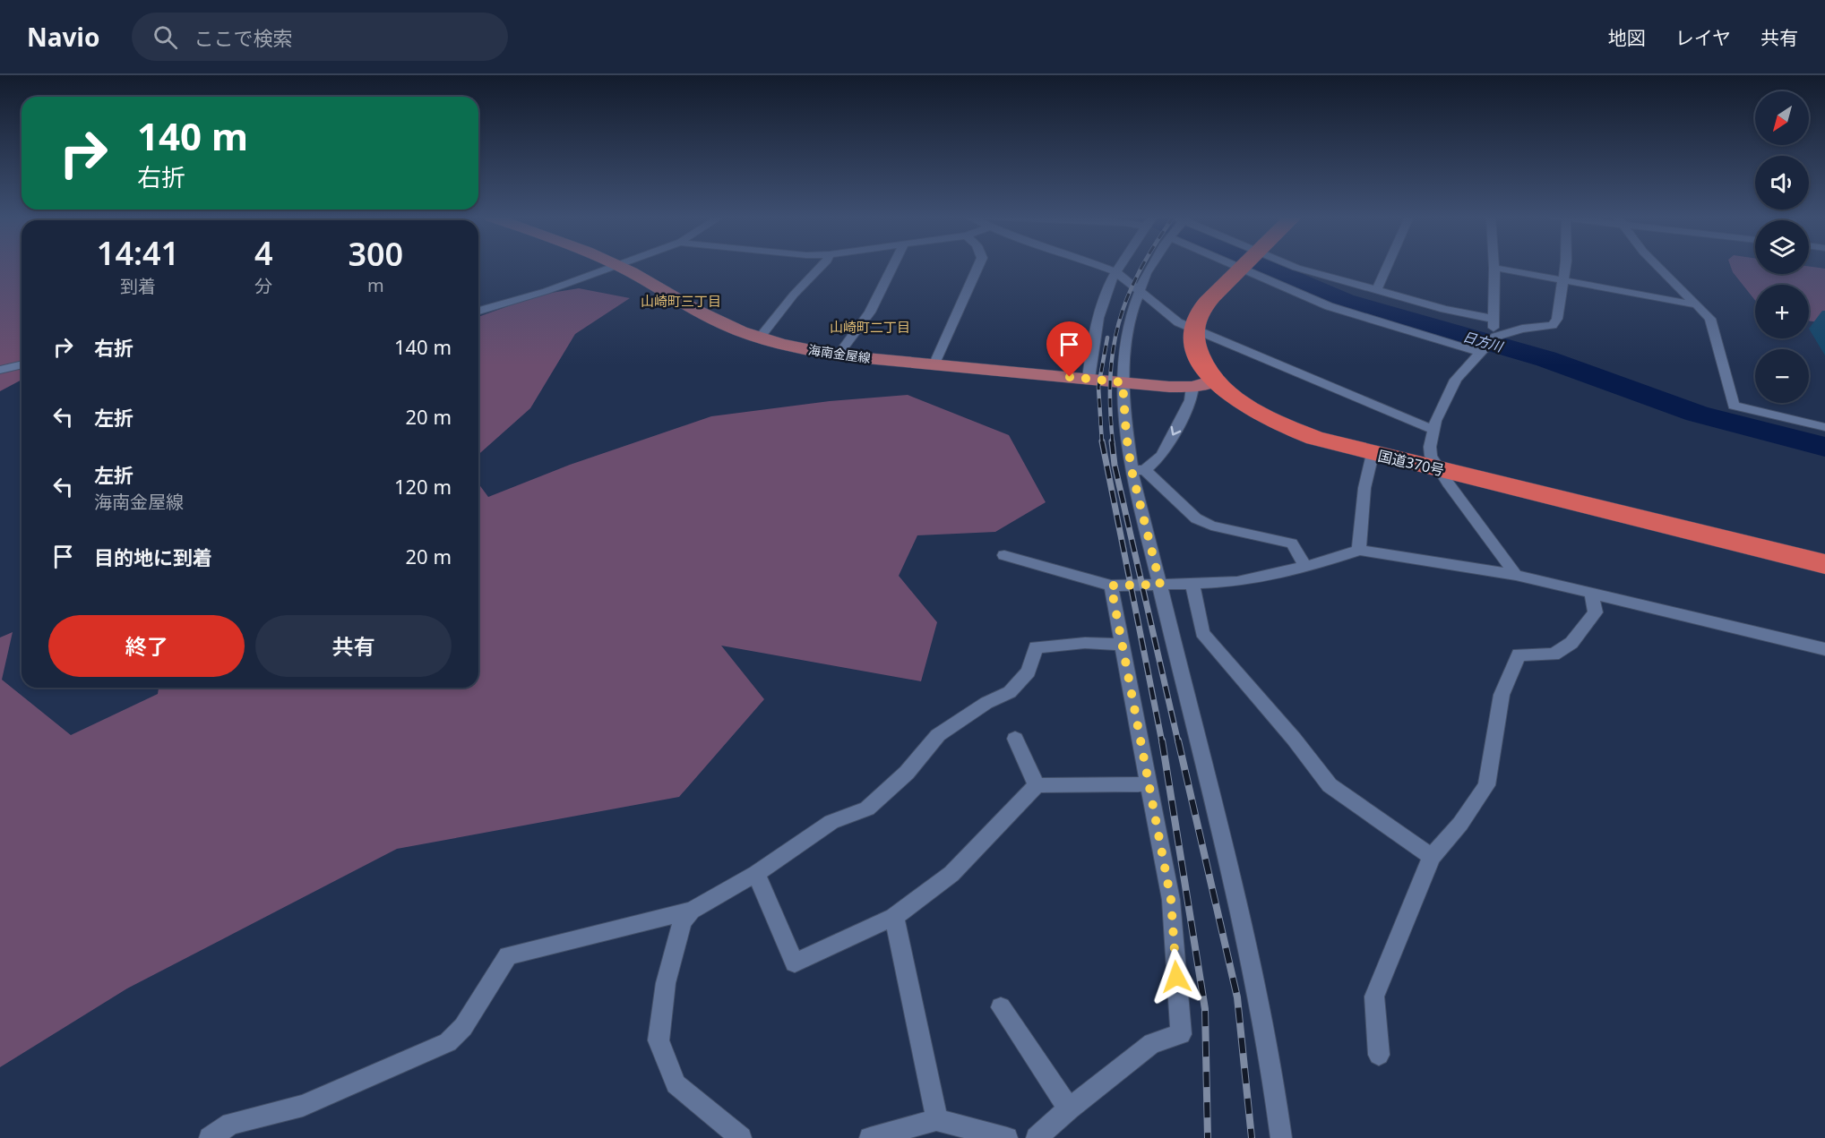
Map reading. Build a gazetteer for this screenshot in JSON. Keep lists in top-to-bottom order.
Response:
{
  "streets": {
    "highway": ["国道370号"],
    "main road": ["海南金屋線"]
  },
  "crossings": [
    ["海南金屋線", "国道370号"]
  ],
  "districts": ["山崎町三丁目", "山崎町二丁目"],
  "water": ["日方川"],
  "north": "bottom left",
  "page": {
    "header": "Navio",
    "search": "ここで検索",
    "nav": ["地図", "レイヤ", "共有"],
    "map_buttons": ["+", "−"],
    "turn": ["140 m", "右折"],
    "eta": [
      "14:41",
      "到着",
      "4",
      "分",
      "300",
      "m"
    ],
    "list": [
      {
        "name": "右折",
        "value": "140 m"
      },
      {
        "name": "左折",
        "value": "20 m"
      },
      {
        "name": "左折",
        "note": "海南金屋線",
        "value": "120 m"
      },
      {
        "name": "目的地に到着",
        "value": "20 m"
      }
    ],
    "buttons": ["終了", "共有"]
  }
}
